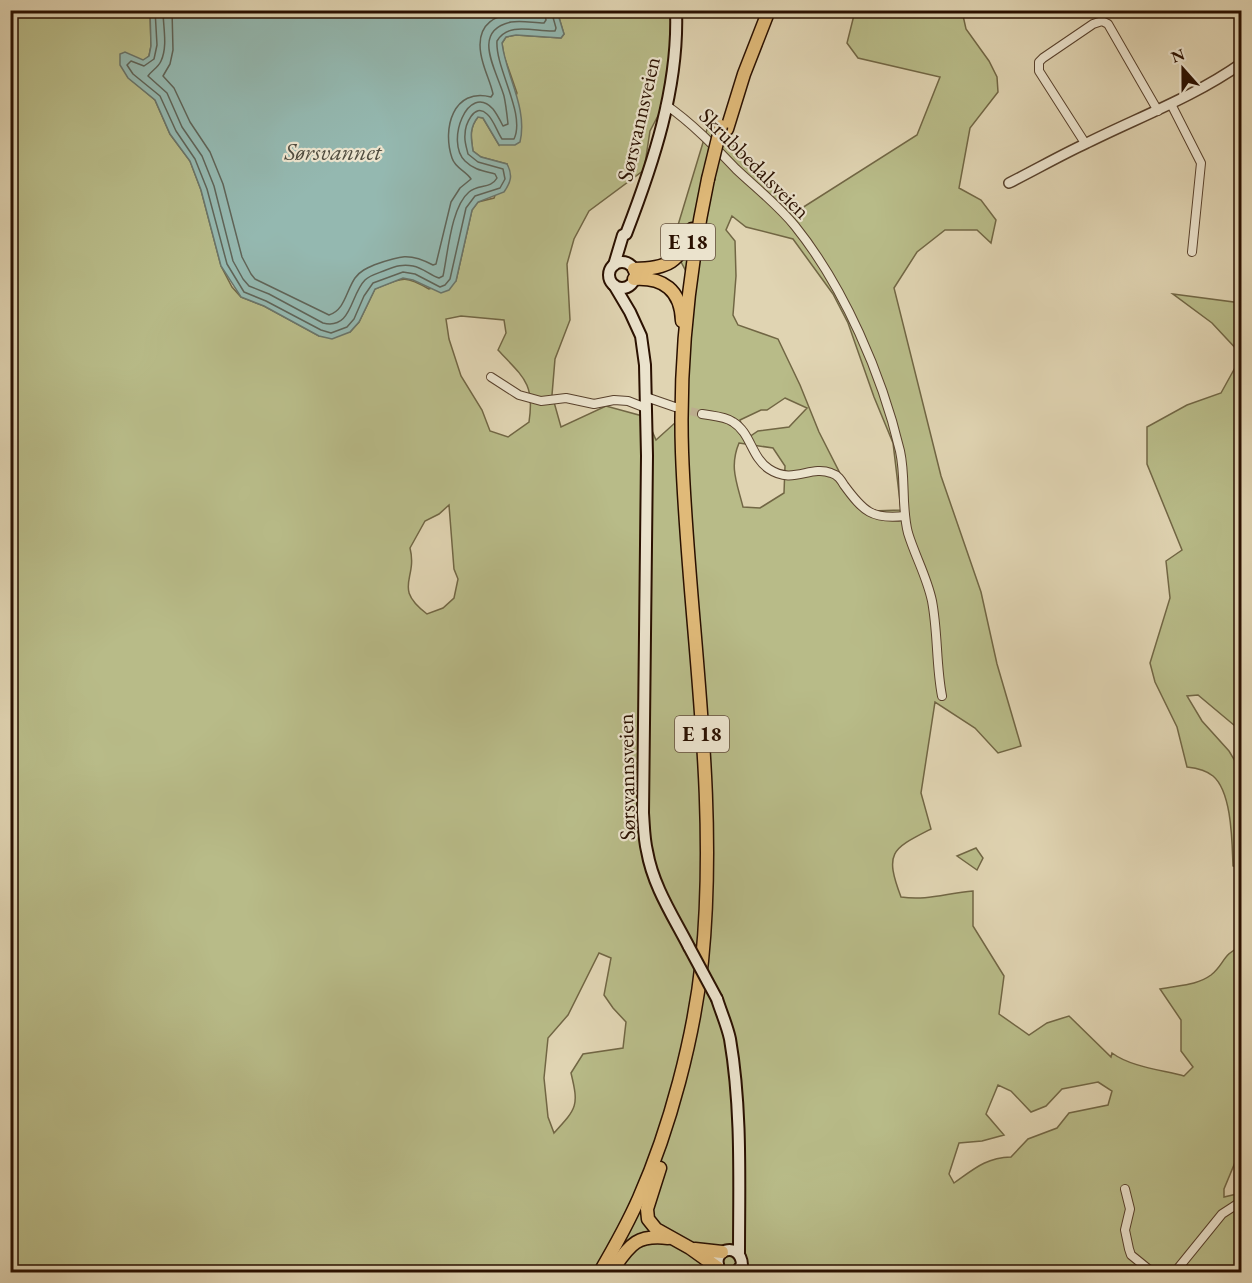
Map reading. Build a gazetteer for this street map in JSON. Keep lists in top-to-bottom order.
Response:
{
  "streets": {
    "highway": ["E 18"],
    "main road": ["Sørsvannsveien"],
    "street": ["Skrubbedalsveien"]
  },
  "crossings": [
    ["Sørsvannsveien", "Skrubbedalsveien"],
    ["Sørsvannsveien", "E 18"]
  ],
  "water": ["Sørsvannet"],
  "north": "top"
}
